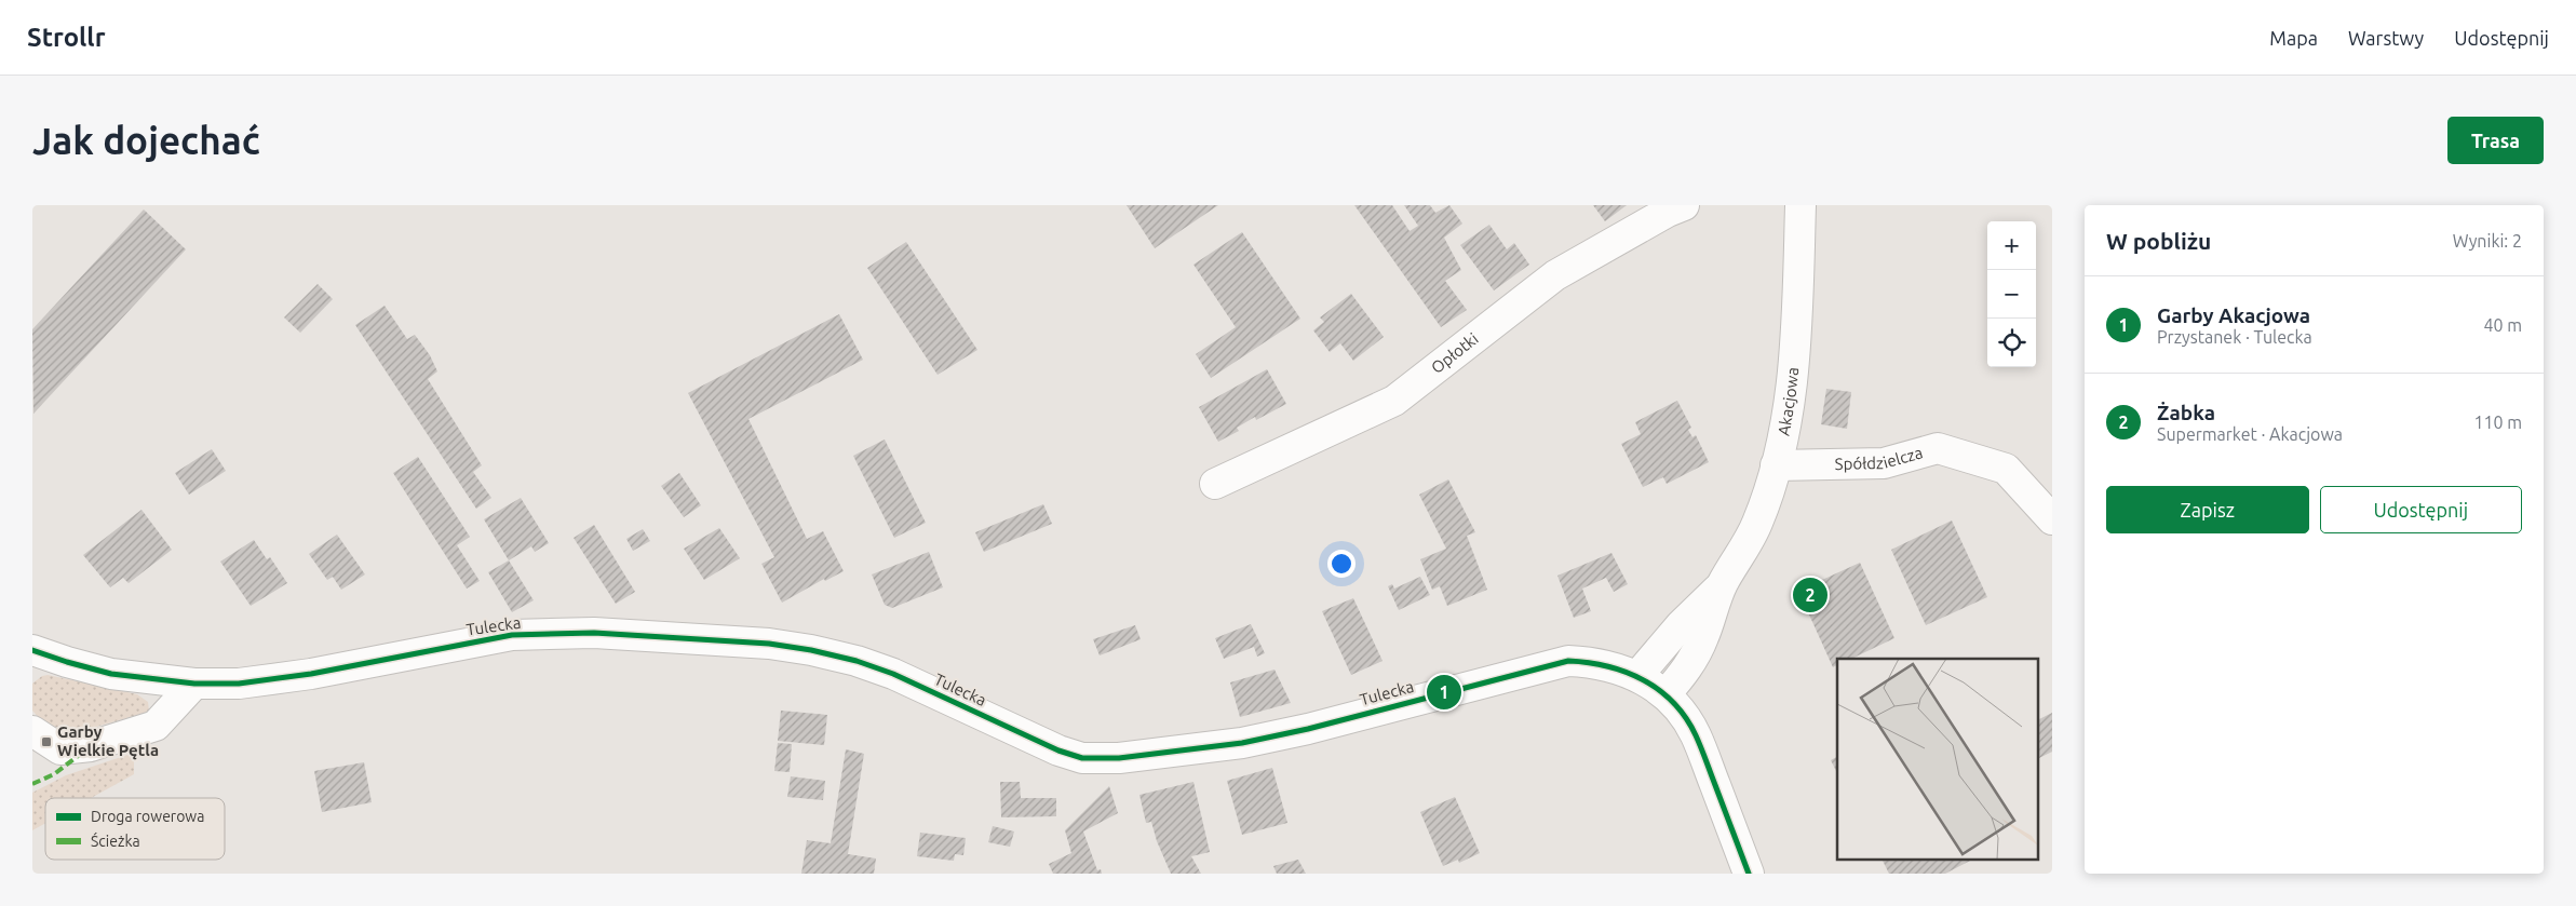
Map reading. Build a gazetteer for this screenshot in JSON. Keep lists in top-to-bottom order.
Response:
{
  "streets": {
    "street": [
      "Opłotki",
      "Akacjowa",
      "Spółdzielcza",
      "Tulecka"
    ]
  },
  "crossings": [
    ["Akacjowa", "Spółdzielcza"],
    ["Akacjowa", "Tulecka"]
  ],
  "places": {
    "transit": ["Garby Wielkie Pętla"]
  },
  "legend": ["Droga rowerowa", "Ścieżka"],
  "page": {
    "header": "Strollr",
    "nav": ["Mapa", "Warstwy", "Udostępnij"],
    "buttons": [
      "Trasa",
      ["Zapisz", "Udostępnij"]
    ],
    "title": "Jak dojechać",
    "heading": ["W pobliżu", "Wyniki: 2"],
    "map_buttons": ["+", "−"],
    "list": [
      {
        "mark": "1",
        "name": "Garby Akacjowa",
        "note": "Przystanek · Tulecka",
        "value": "40 m"
      },
      {
        "mark": "2",
        "name": "Żabka",
        "note": "Supermarket · Akacjowa",
        "value": "110 m"
      }
    ],
    "pins": ["2", "1"]
  }
}
